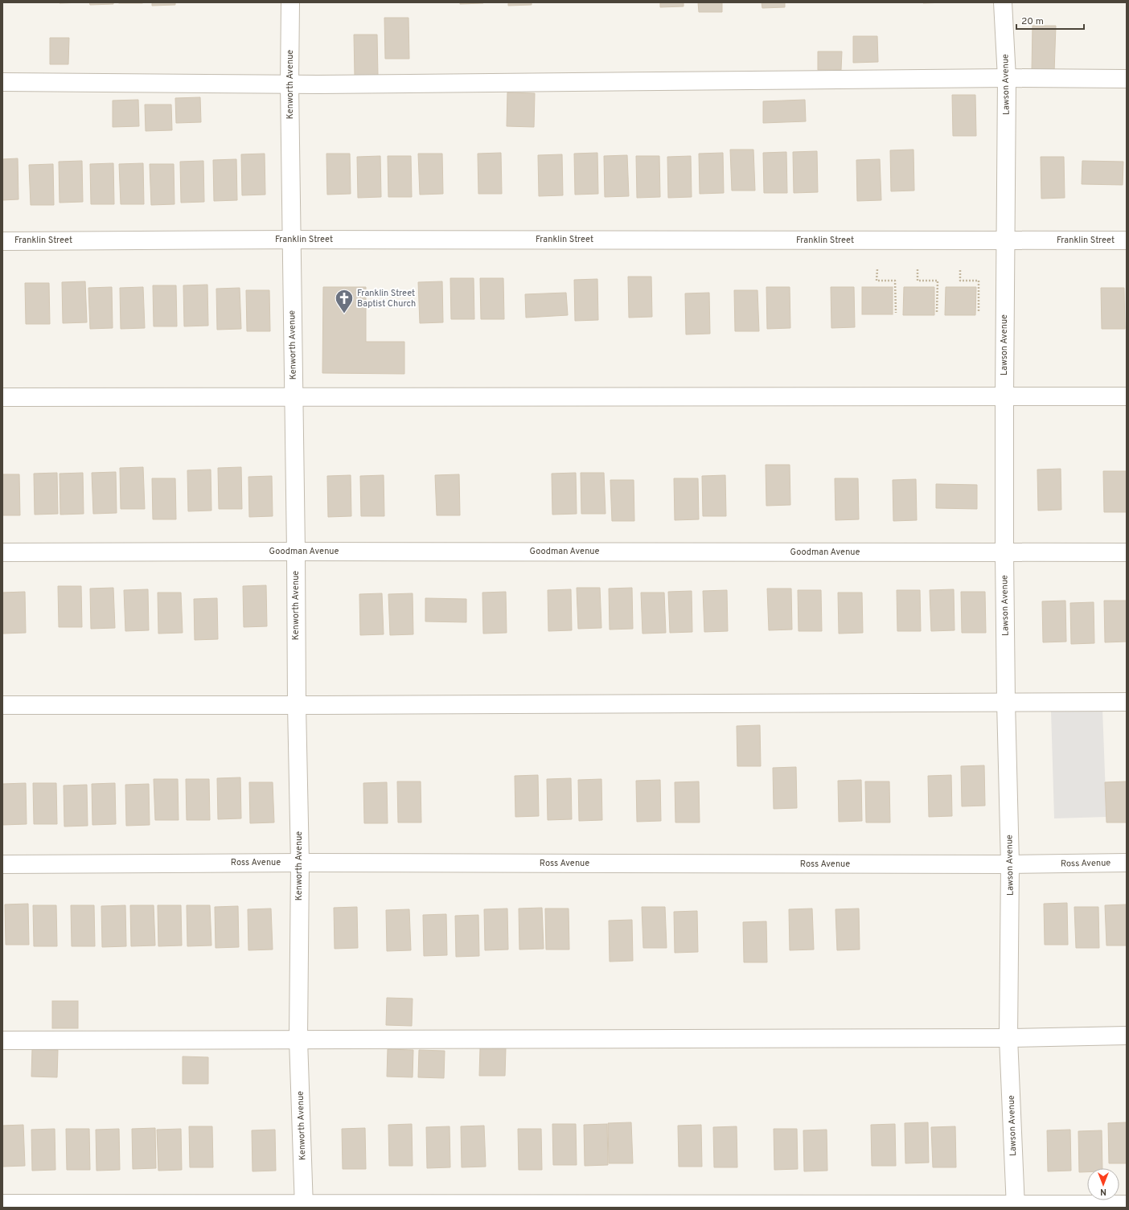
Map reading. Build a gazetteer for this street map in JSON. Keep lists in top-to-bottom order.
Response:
{
  "streets": {
    "street": [
      "Kenworth Avenue",
      "Lawson Avenue",
      "Franklin Street",
      "Goodman Avenue",
      "Ross Avenue"
    ]
  },
  "crossings": [
    ["Kenworth Avenue", "Franklin Street"],
    ["Kenworth Avenue", "Goodman Avenue"],
    ["Kenworth Avenue", "Ross Avenue"],
    ["Lawson Avenue", "Franklin Street"],
    ["Lawson Avenue", "Goodman Avenue"],
    ["Lawson Avenue", "Ross Avenue"]
  ],
  "places": {
    "church": ["Franklin Street Baptist Church"]
  },
  "scale_bar": "20 m",
  "north": "bottom"
}
